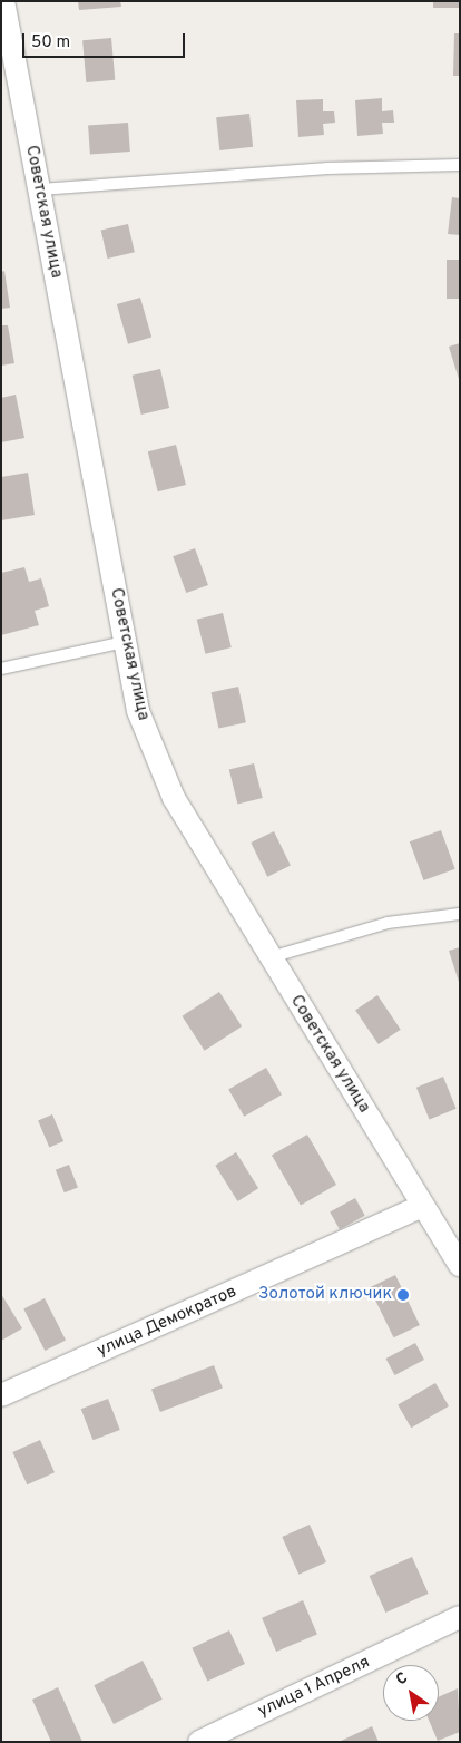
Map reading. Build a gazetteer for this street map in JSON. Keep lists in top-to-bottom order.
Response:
{
  "streets": {
    "street": ["Советская улица", "улица Демократов", "улица 1 Апреля"]
  },
  "crossings": [
    ["Советская улица", "улица Демократов"]
  ],
  "places": ["Золотой ключик"],
  "scale_bar": "50 m",
  "north": "top left"
}
